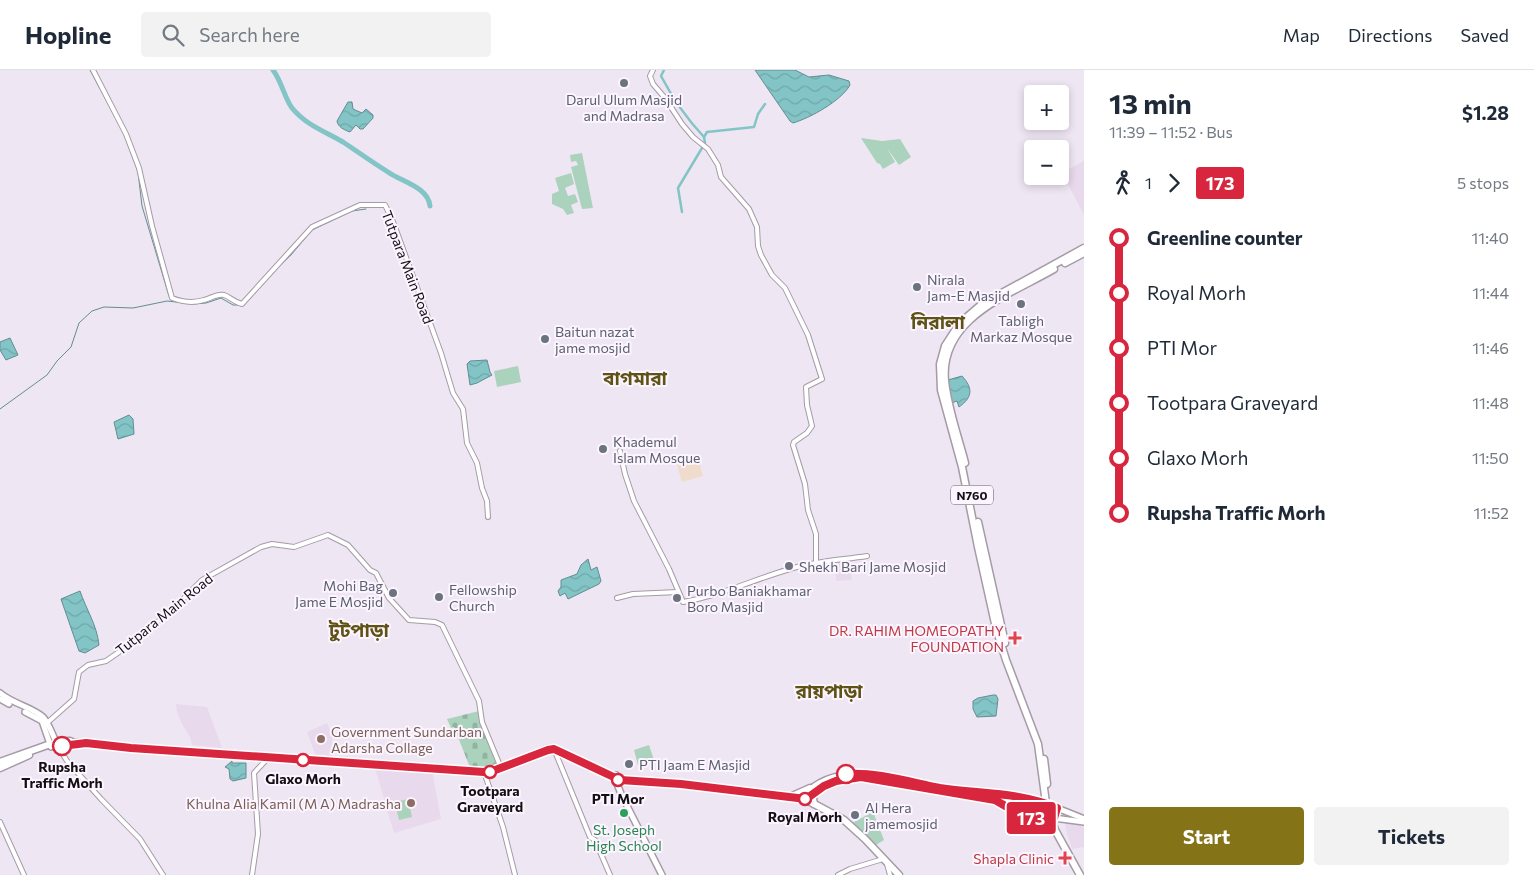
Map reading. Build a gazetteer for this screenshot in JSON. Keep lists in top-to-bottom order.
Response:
{
  "streets": {
    "highway": ["N760"],
    "street": ["Tutpara Main Road"]
  },
  "districts": [
    "নিরালা",
    "বাগমারা",
    "টুটপাড়া",
    "রায়পাড়া"
  ],
  "places": {
    "other": [
      "Darul Ulum Masjid and Madrasa",
      "Nirala Jam-E Masjid",
      "Tabligh Markaz Mosque",
      "Baitun nazat jame mosjid",
      "Khademul Islam Mosque",
      "Shekh Bari Jame Mosjid",
      "Mohi Bag Jame E Mosjid",
      "Fellowship Church",
      "Purbo Baniakhamar Boro Masjid",
      "Government Sundarban Adarsha Collage",
      "Rupsha Traffic Morh",
      "Glaxo Morh",
      "PTI Jaam E Masjid",
      "Tootpara Graveyard",
      "PTI Mor",
      "Royal Morh",
      "Khulna Alia Kamil (M A) Madrasha",
      "St. Joseph High School",
      "Al Hera jamemosjid"
    ],
    "health": ["DR. RAHIM HOMEOPATHY FOUNDATION", "Shapla Clinic"]
  },
  "lines": ["bus line 173"],
  "page": {
    "header": "Hopline",
    "search": "Search here",
    "nav": ["Map", "Directions", "Saved"],
    "on_map": "173",
    "heading": ["13 min", "11:39 – 11:52 · Bus", "$1.28"],
    "map_buttons": ["+", "−"],
    "legs": ["1", "173", "5 stops"],
    "list": [
      {
        "name": "Greenline counter",
        "value": "11:40"
      },
      {
        "name": "Royal Morh",
        "value": "11:44"
      },
      {
        "name": "PTI Mor",
        "value": "11:46"
      },
      {
        "name": "Tootpara Graveyard",
        "value": "11:48"
      },
      {
        "name": "Glaxo Morh",
        "value": "11:50"
      },
      {
        "name": "Rupsha Traffic Morh",
        "value": "11:52"
      }
    ],
    "buttons": ["Start", "Tickets"]
  }
}
